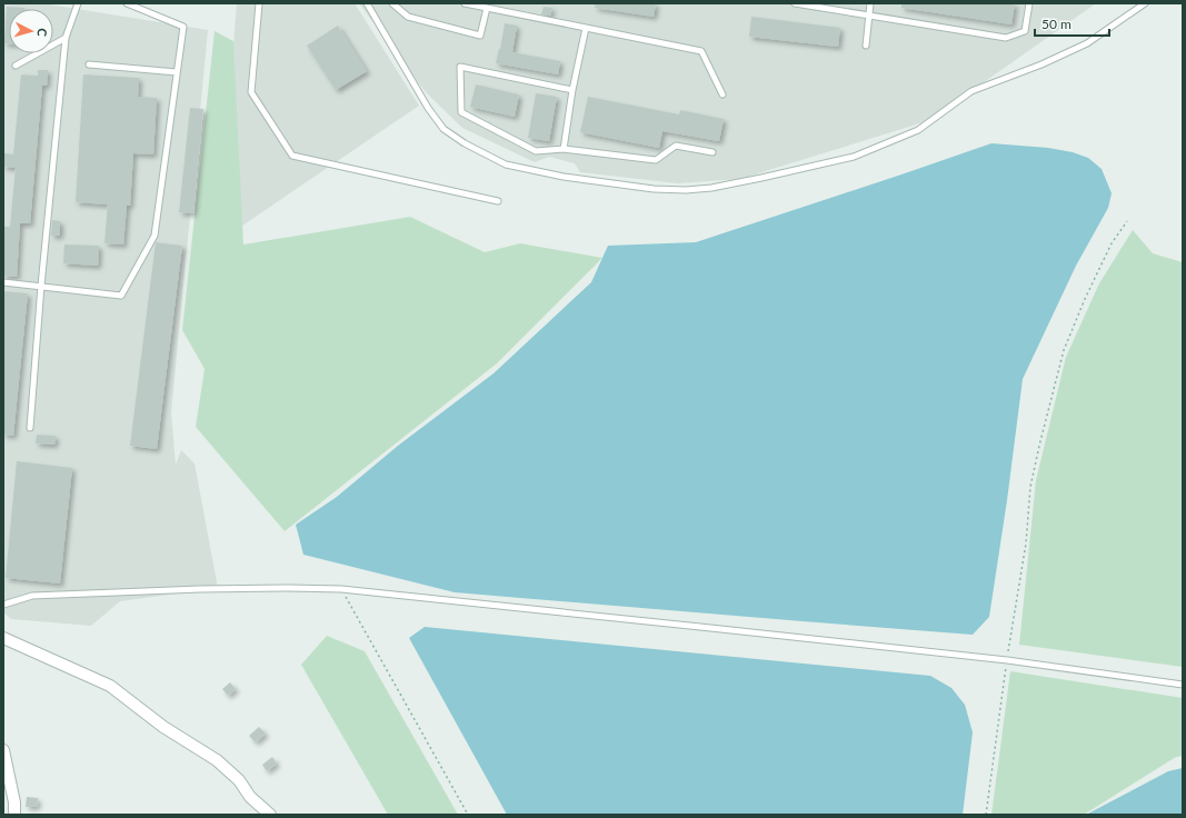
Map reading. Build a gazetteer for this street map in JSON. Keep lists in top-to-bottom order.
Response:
{
  "scale_bar": "50 m",
  "north": "right"
}
